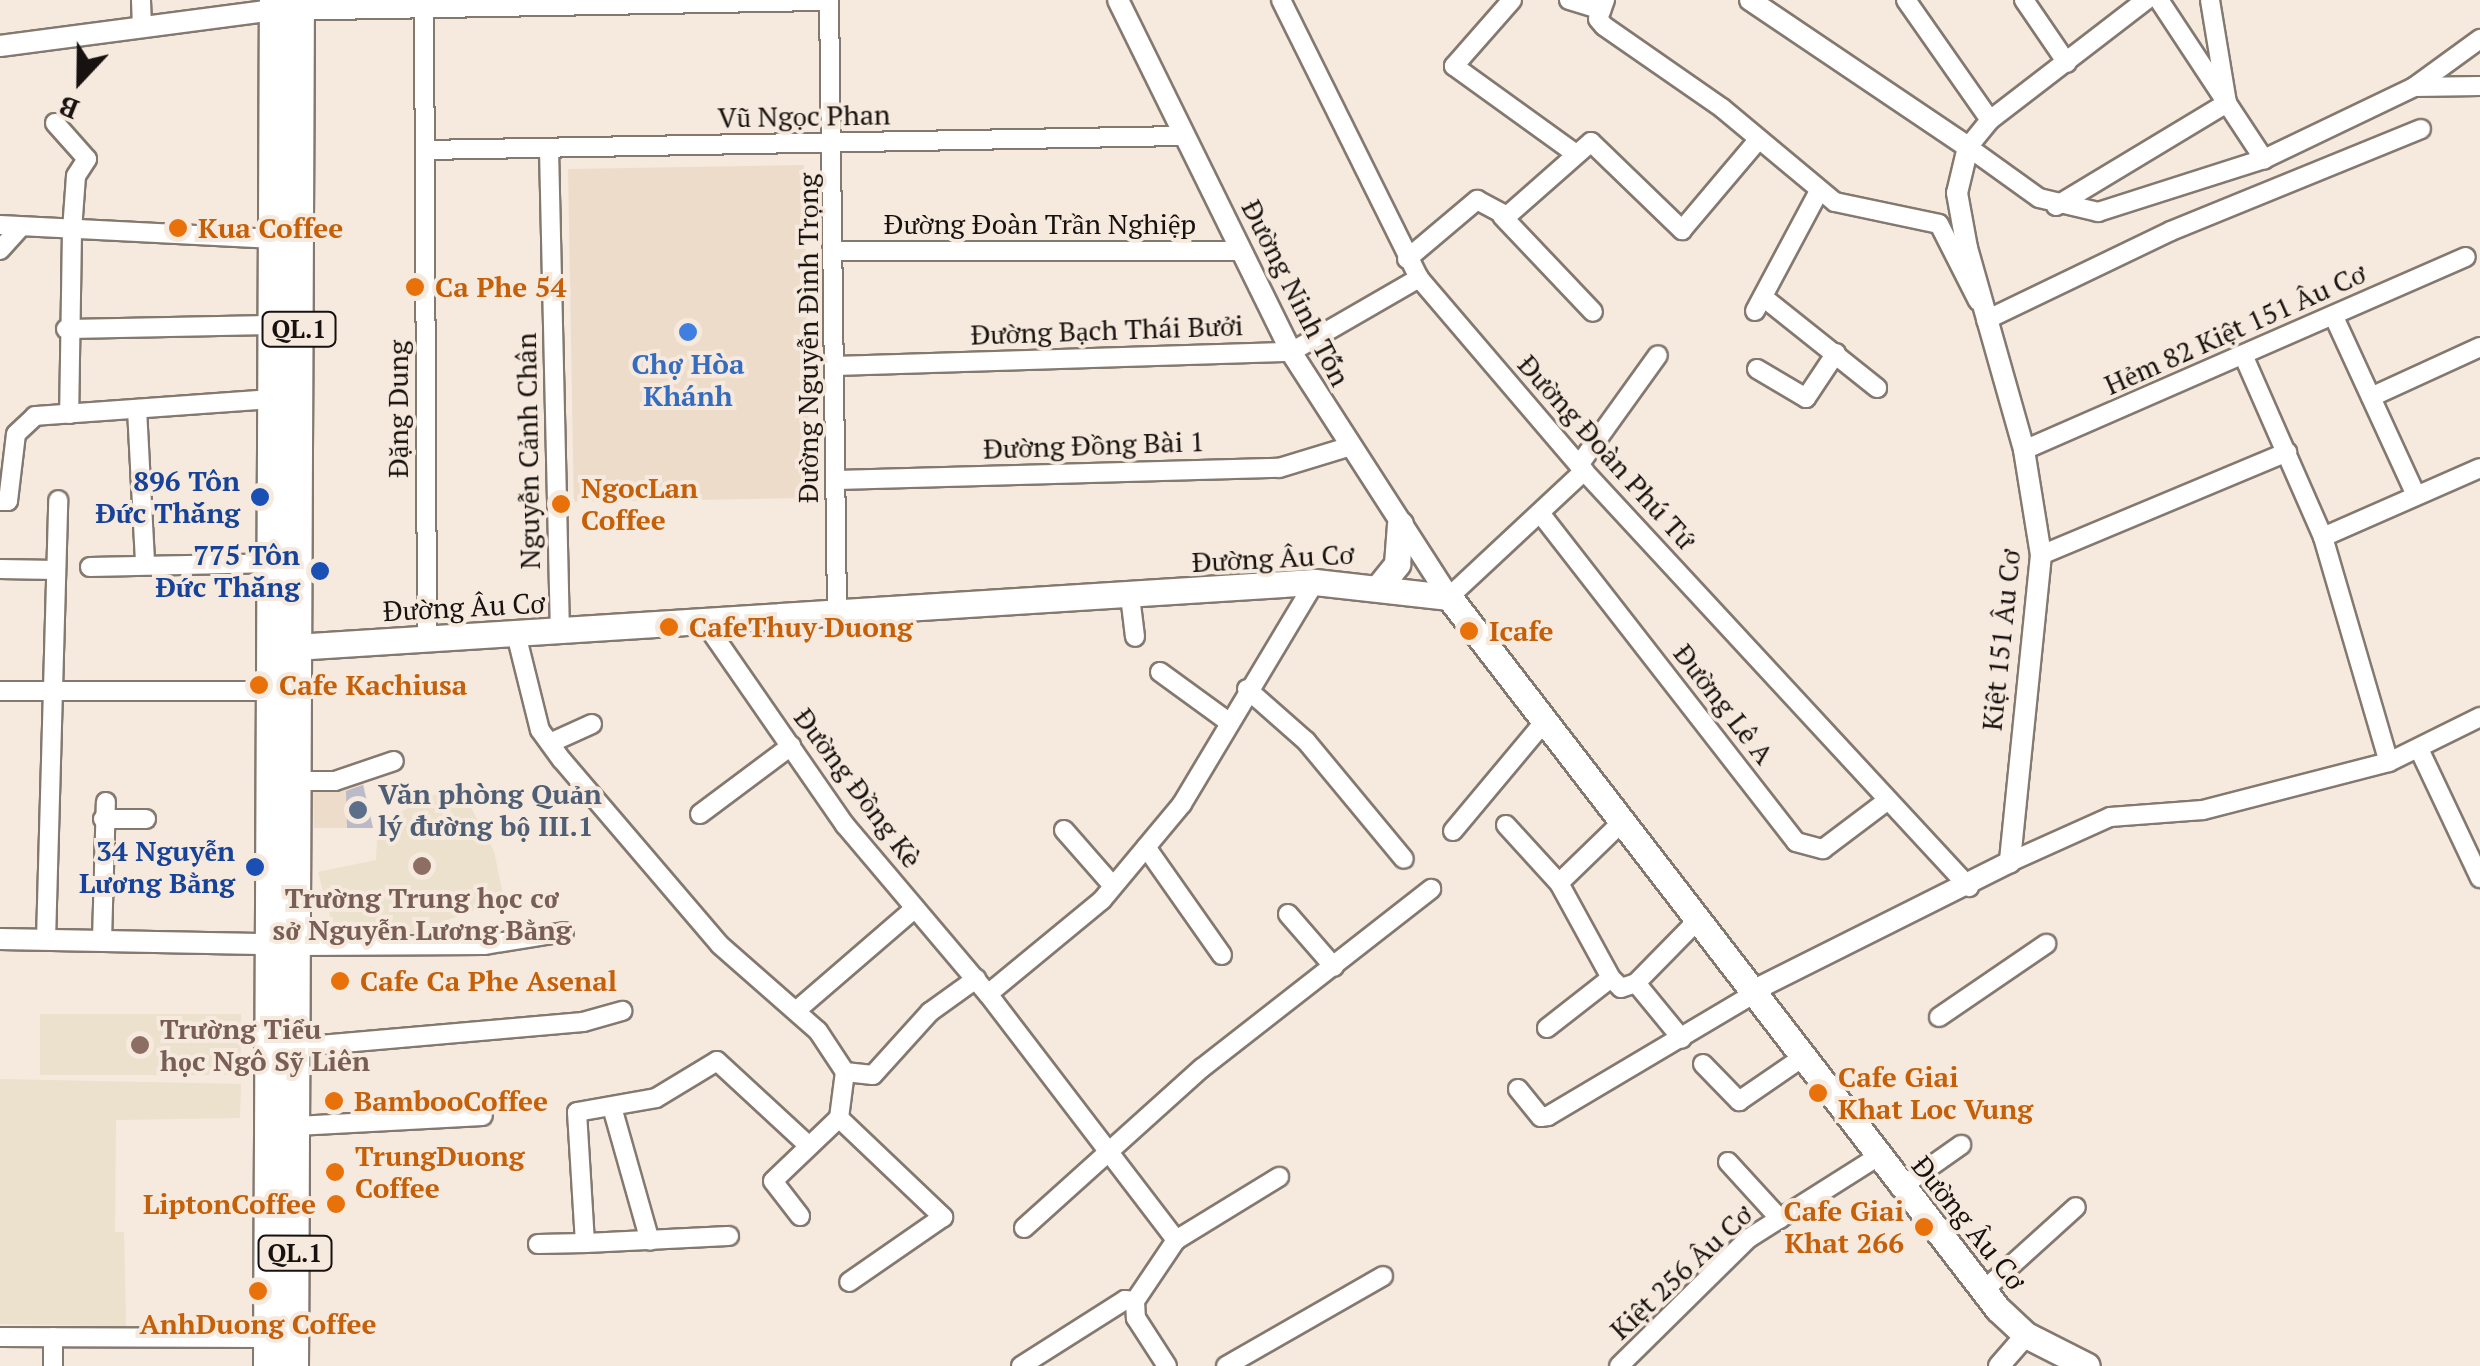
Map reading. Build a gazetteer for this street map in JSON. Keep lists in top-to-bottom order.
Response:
{
  "streets": {
    "highway": ["QL.1"],
    "main road": ["Đường Âu Cơ"],
    "street": [
      "Vũ Ngọc Phan",
      "Đường Đoàn Trần Nghiệp",
      "Đường Ninh Tốn",
      "Hẻm 82 Kiệt 151 Âu Cơ",
      "Đường Bạch Thái Bưởi",
      "Đường Nguyễn Đình Trọng",
      "Đặng Dung",
      "Đường Đồng Bài 1",
      "Nguyễn Cảnh Chân",
      "Đường Đoàn Phú Tứ",
      "Kiệt 151 Âu Cơ",
      "Đường Lê A",
      "Đường Đồng Kè",
      "Kiệt 256 Âu Cơ"
    ]
  },
  "crossings": [
    ["Vũ Ngọc Phan", "Đường Ninh Tốn"],
    ["Vũ Ngọc Phan", "Đường Nguyễn Đình Trọng"],
    ["Vũ Ngọc Phan", "Đặng Dung"],
    ["Vũ Ngọc Phan", "Nguyễn Cảnh Chân"],
    ["Đường Đoàn Trần Nghiệp", "Đường Ninh Tốn"],
    ["Đường Đoàn Trần Nghiệp", "Đường Nguyễn Đình Trọng"],
    ["Đường Ninh Tốn", "Đường Bạch Thái Bưởi"],
    ["Đường Ninh Tốn", "Đường Đồng Bài 1"],
    ["Đường Ninh Tốn", "Đường Âu Cơ"],
    ["QL.1", "Đường Âu Cơ"],
    ["Hẻm 82 Kiệt 151 Âu Cơ", "Kiệt 151 Âu Cơ"],
    ["Đường Bạch Thái Bưởi", "Đường Nguyễn Đình Trọng"],
    ["Đường Bạch Thái Bưởi", "Đường Đoàn Phú Tứ"],
    ["Đường Nguyễn Đình Trọng", "Đường Đồng Bài 1"],
    ["Đường Nguyễn Đình Trọng", "Đường Âu Cơ"],
    ["Đặng Dung", "Đường Âu Cơ"],
    ["Nguyễn Cảnh Chân", "Đường Âu Cơ"],
    ["Đường Đoàn Phú Tứ", "Đường Lê A"],
    ["Đường Âu Cơ", "Đường Đồng Kè"],
    ["Đường Âu Cơ", "Kiệt 256 Âu Cơ"]
  ],
  "places": [
    "Kua Coffee",
    "Ca Phe 54",
    "Chợ Hòa Khánh",
    "896 Tôn Đức Thắng",
    "NgocLan Coffee",
    "775 Tôn Đức Thắng",
    "CafeThuy Duong",
    "Icafe",
    "Cafe Kachiusa",
    "Văn phòng Quản lý đường bộ III.1",
    "Trường Trung học cơ sở Nguyễn Lương Bằng",
    "34 Nguyễn Lương Bằng",
    "Cafe Ca Phe Asenal",
    "Trường Tiểu học Ngô Sỹ Liên",
    "Cafe Giai Khat Loc Vung",
    "BambooCoffee",
    "TrungDuong Coffee",
    "LiptonCoffee",
    "Cafe Giai Khat 266",
    "AnhDuong Coffee"
  ],
  "north": "bottom"
}
